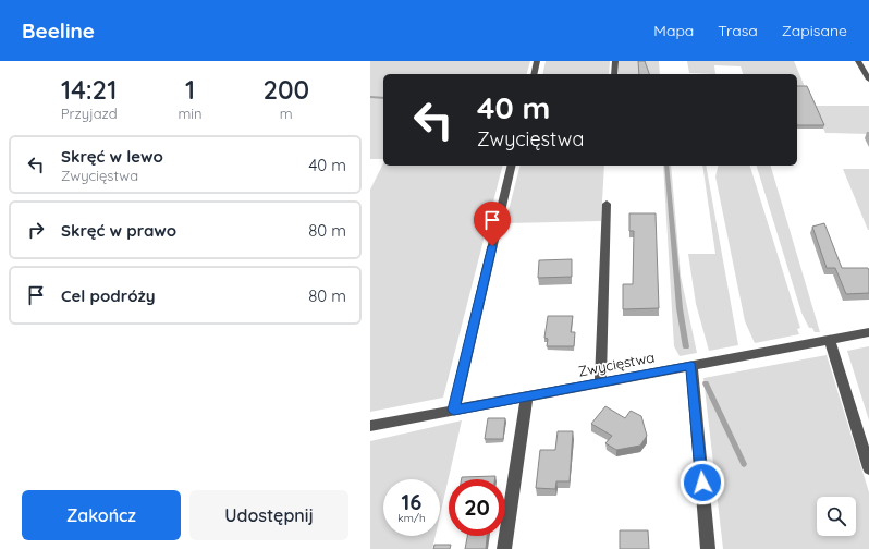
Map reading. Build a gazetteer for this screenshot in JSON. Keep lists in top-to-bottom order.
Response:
{
  "streets": {
    "street": ["Zwycięstwa"]
  },
  "page": {
    "header": "Beeline",
    "nav": ["Mapa", "Trasa", "Zapisane"],
    "eta": [
      "14:21",
      "Przyjazd",
      "1",
      "min",
      "200",
      "m"
    ],
    "turn": ["40 m", "Zwycięstwa"],
    "list": [
      {
        "name": "Skręć w lewo",
        "note": "Zwycięstwa",
        "value": "40 m"
      },
      {
        "name": "Skręć w prawo",
        "value": "80 m"
      },
      {
        "name": "Cel podróży",
        "value": "80 m"
      }
    ],
    "speed": "16 km/h",
    "limit": "20",
    "buttons": ["Zakończ", "Udostępnij"]
  }
}
